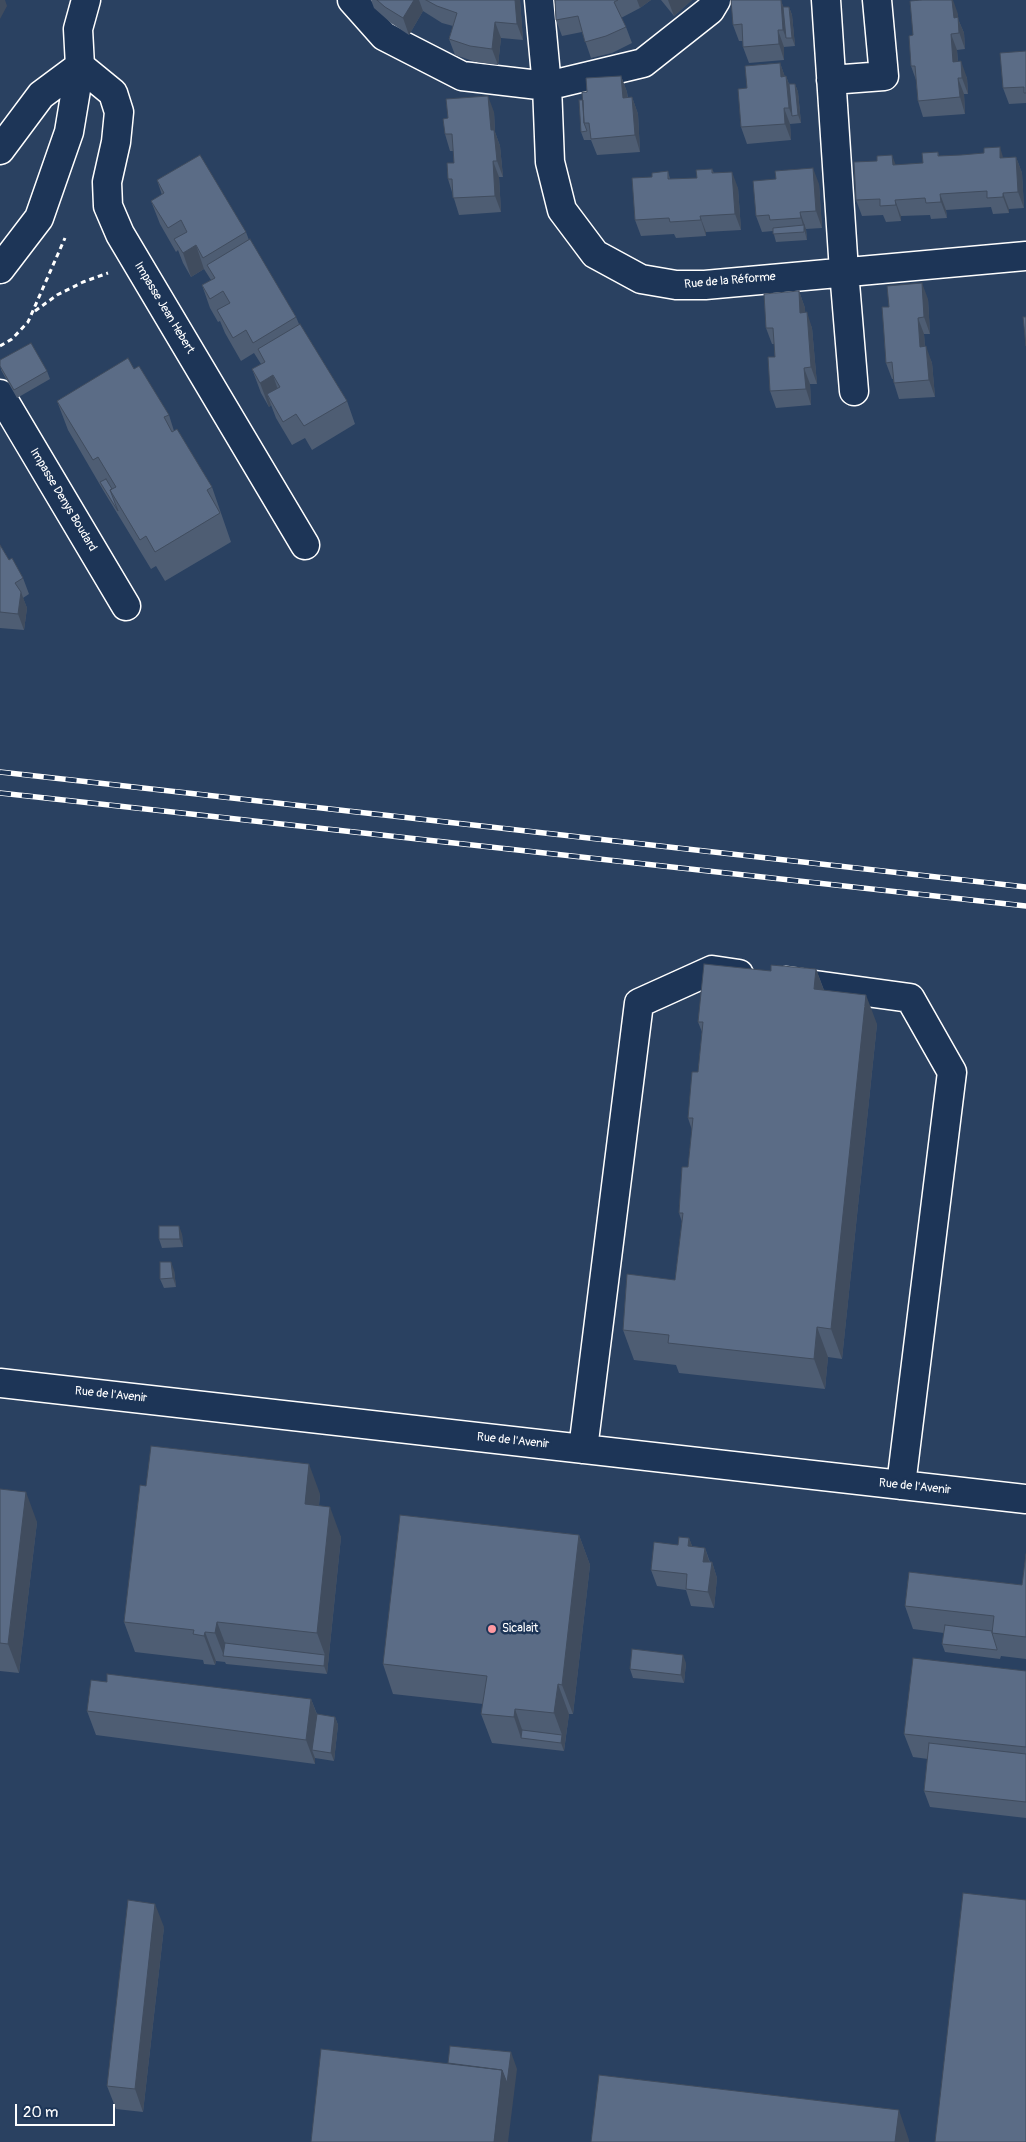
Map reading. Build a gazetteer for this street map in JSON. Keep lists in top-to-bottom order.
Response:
{
  "streets": {
    "street": [
      "Rue de la Réforme",
      "Impasse Jean Hebert",
      "Impasse Denys Boudard",
      "Rue de l'Avenir"
    ]
  },
  "places": ["Sicalait"],
  "scale_bar": "20 m"
}
